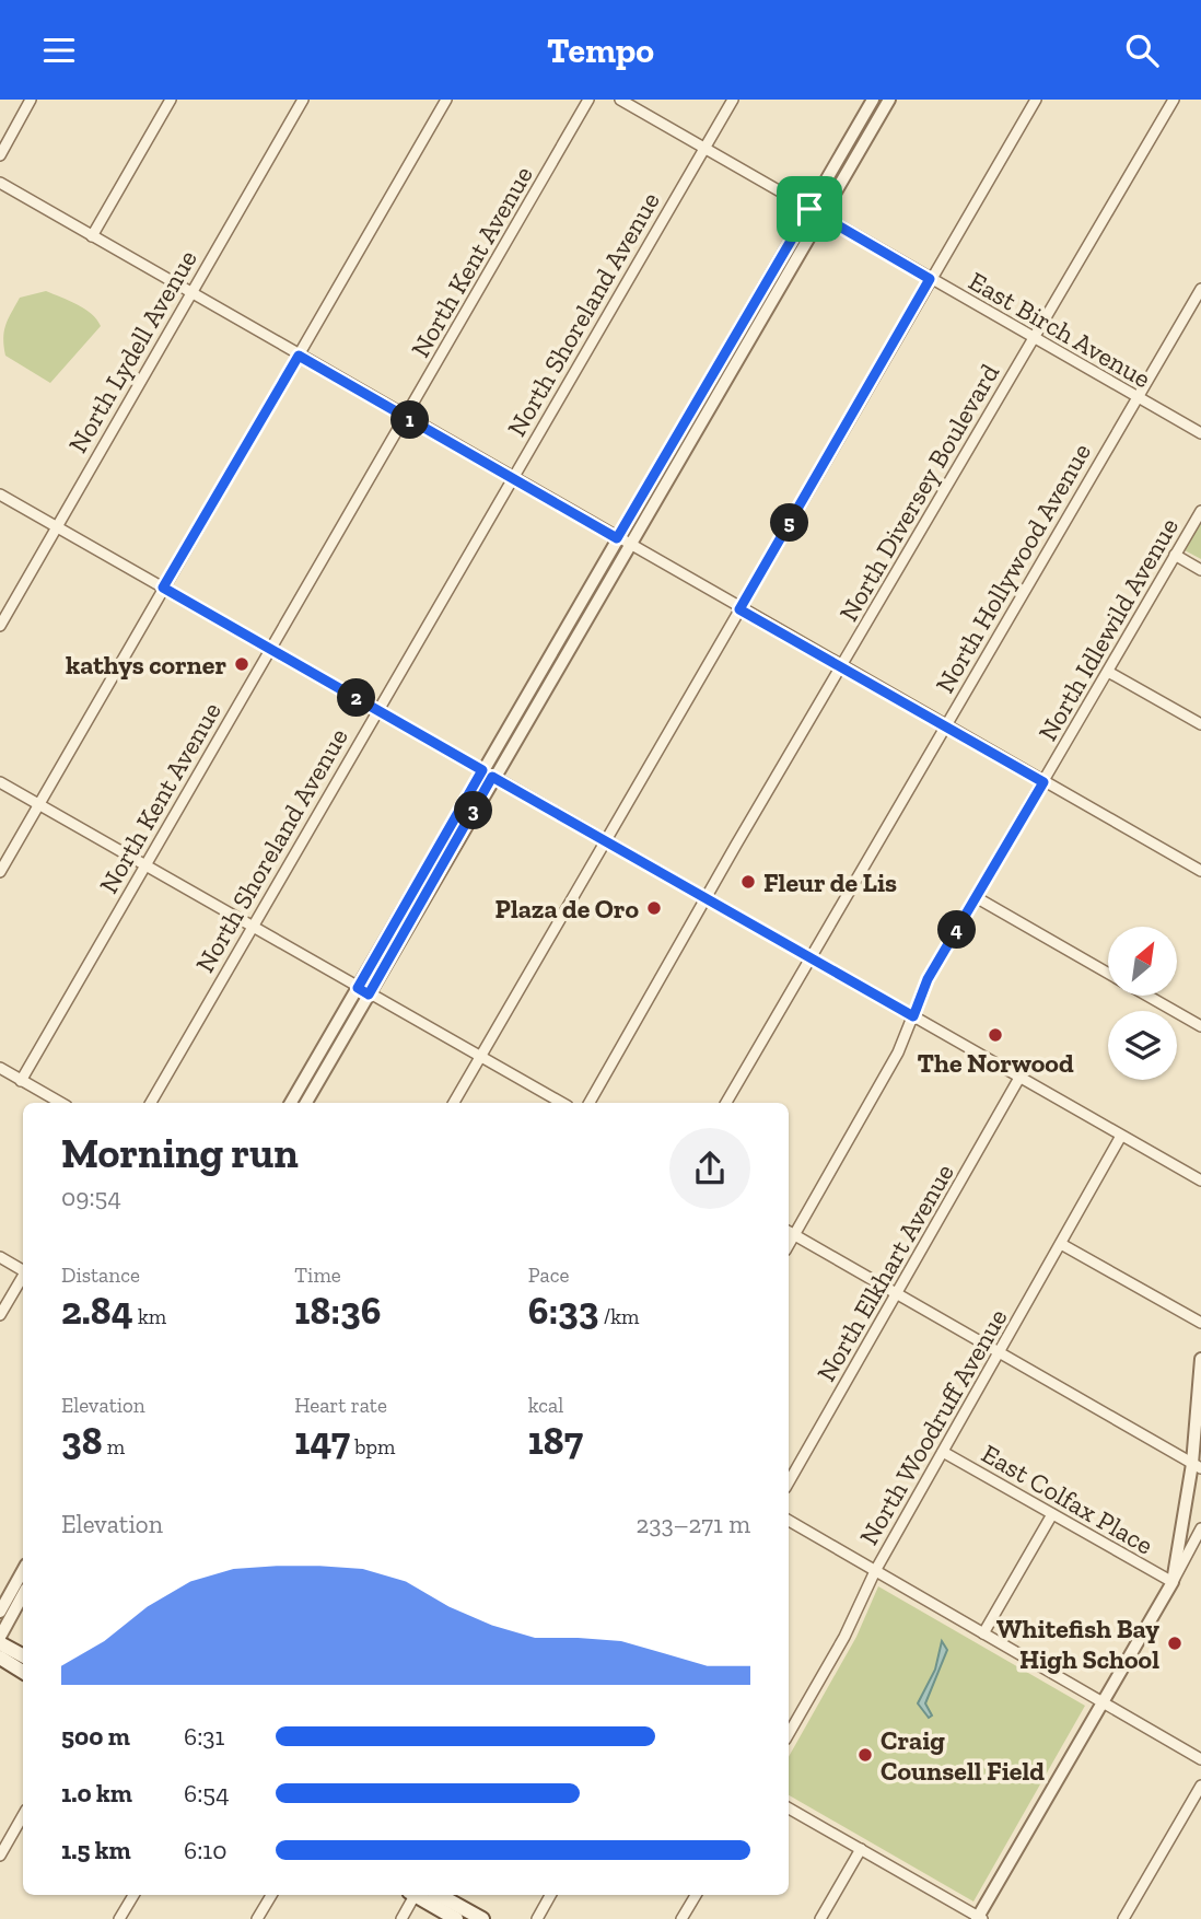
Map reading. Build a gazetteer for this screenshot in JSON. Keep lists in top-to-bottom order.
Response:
{
  "streets": {
    "street": [
      "North Kent Avenue",
      "North Shoreland Avenue",
      "East Birch Avenue",
      "North Lydell Avenue",
      "North Diversey Boulevard",
      "North Hollywood Avenue",
      "North Idlewild Avenue",
      "North Elkhart Avenue",
      "North Woodruff Avenue",
      "East Colfax Place"
    ]
  },
  "crossings": [
    ["North Shoreland Avenue", "East Birch Avenue"],
    ["East Birch Avenue", "North Diversey Boulevard"],
    ["East Birch Avenue", "North Hollywood Avenue"],
    ["North Woodruff Avenue", "East Colfax Place"]
  ],
  "places": [
    "kathys corner",
    "Fleur de Lis",
    "Plaza de Oro",
    "The Norwood",
    "Whitefish Bay High School",
    "Craig Counsell Field"
  ],
  "north": "top right",
  "page": {
    "header": "Tempo",
    "pins": [
      "1",
      "5",
      "2",
      "3",
      "4"
    ],
    "heading": ["Morning run", "09:54"],
    "stats": [
      ["Distance", "2.84 km"],
      ["Time", "18:36"],
      ["Pace", "6:33 /km"],
      ["Elevation", "38 m"],
      ["Heart rate", "147 bpm"],
      ["kcal", "187"]
    ],
    "chart": ["Elevation", "233–271 m"],
    "list": [
      {
        "name": "500 m",
        "note": "6:31"
      },
      {
        "name": "1.0 km",
        "note": "6:54"
      },
      {
        "name": "1.5 km",
        "note": "6:10"
      }
    ]
  }
}
